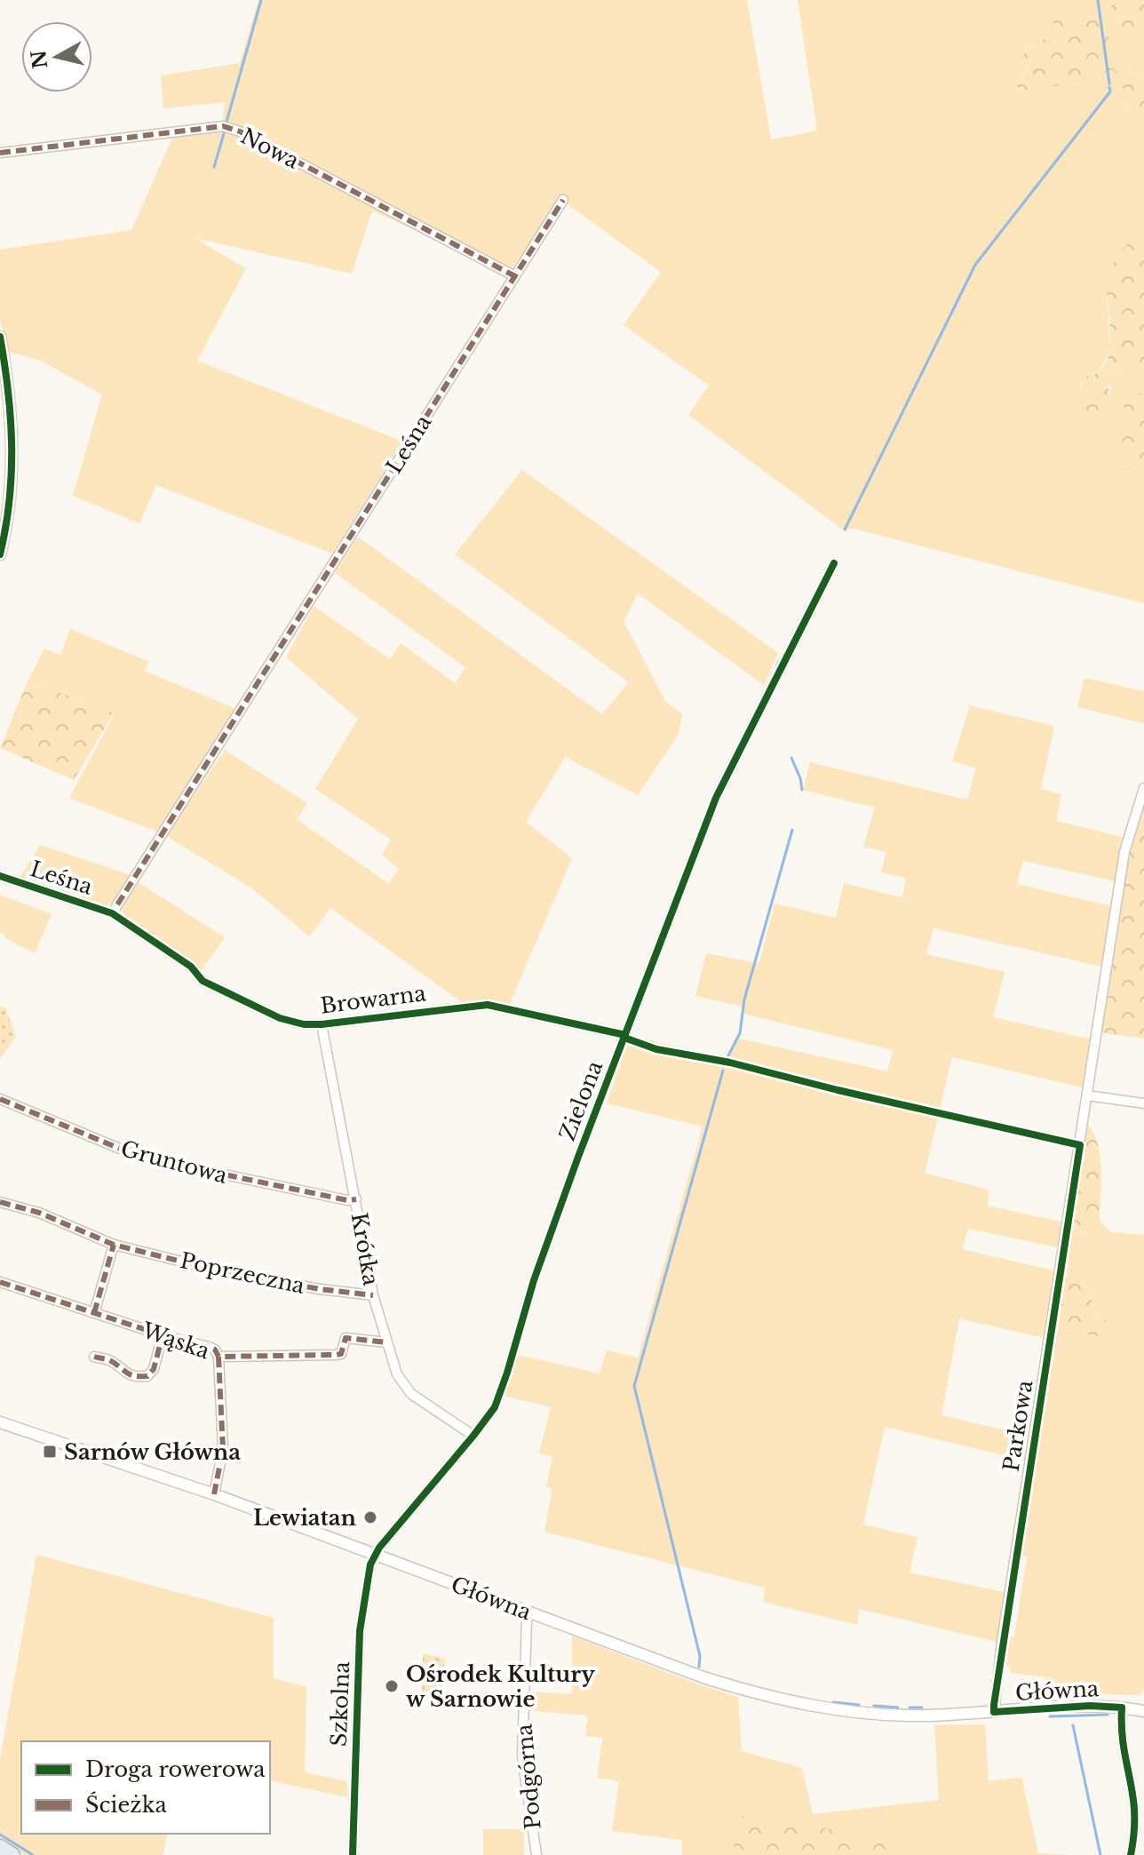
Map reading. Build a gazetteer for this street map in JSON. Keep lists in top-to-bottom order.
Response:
{
  "streets": {
    "street": [
      "Nowa",
      "Leśna",
      "Browarna",
      "Zielona",
      "Gruntowa",
      "Krótka",
      "Poprzeczna",
      "Wąska",
      "Parkowa",
      "Główna",
      "Szkolna",
      "Podgórna"
    ]
  },
  "crossings": [
    ["Nowa", "Leśna"],
    ["Leśna", "Browarna"],
    ["Browarna", "Zielona"],
    ["Browarna", "Krótka"],
    ["Zielona", "Krótka"],
    ["Zielona", "Główna"],
    ["Zielona", "Szkolna"],
    ["Gruntowa", "Krótka"],
    ["Krótka", "Poprzeczna"],
    ["Krótka", "Wąska"],
    ["Parkowa", "Główna"],
    ["Główna", "Szkolna"],
    ["Główna", "Podgórna"]
  ],
  "places": {
    "transit": ["Sarnów Główna"],
    "other": ["Lewiatan", "Ośrodek Kultury w Sarnowie"]
  },
  "legend": ["Droga rowerowa", "Ścieżka"],
  "north": "left"
}
